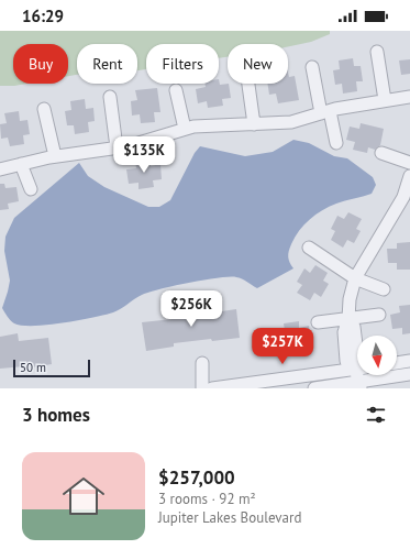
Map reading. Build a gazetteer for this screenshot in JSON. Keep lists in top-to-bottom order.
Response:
{
  "scale_bar": "50 m",
  "north": "bottom",
  "page": {
    "status": "16:29",
    "chip": [
      "Buy",
      "Rent",
      "Filters",
      "New"
    ],
    "price": ["$135K", "$256K", "$257K"],
    "scale": "50 m",
    "heading": "3 homes",
    "list": [
      {
        "name": "$257,000",
        "note": "3 rooms · 92 m² · Jupiter Lakes Boulevard"
      }
    ]
  }
}
